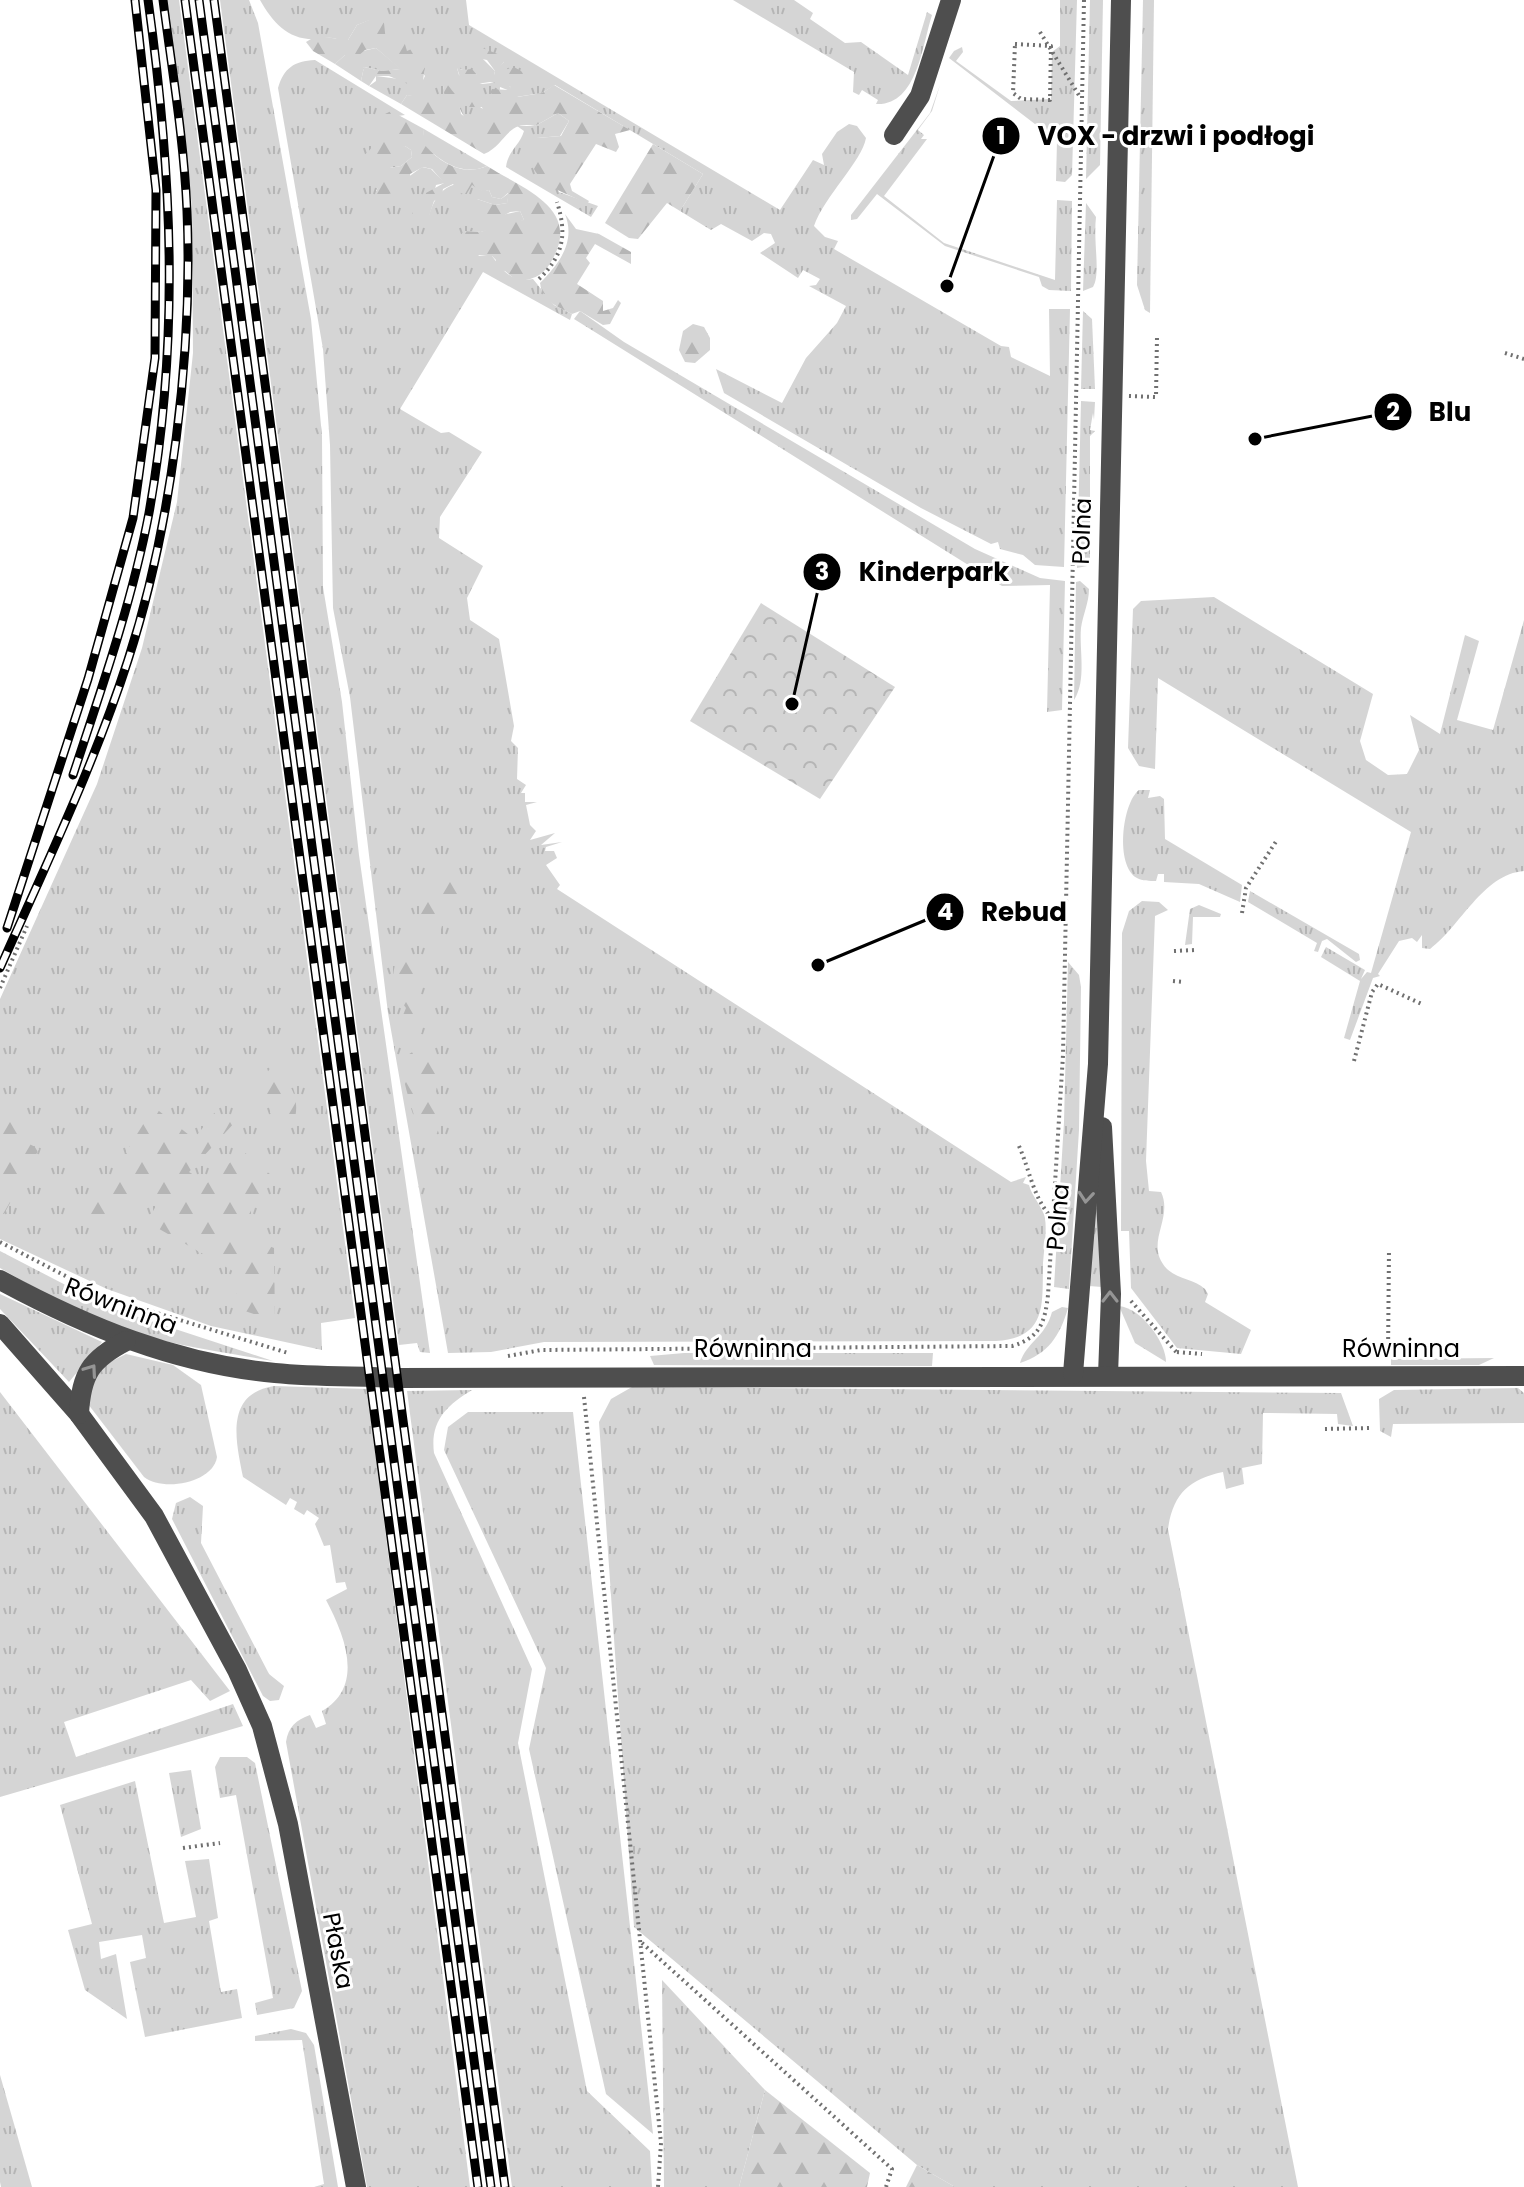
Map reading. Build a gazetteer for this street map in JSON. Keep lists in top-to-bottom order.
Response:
{
  "streets": {
    "street": ["Polna", "Równinna", "Płaska"]
  },
  "crossings": [
    ["Polna", "Równinna"]
  ],
  "places": [
    "VOX - drzwi i podłogi",
    "Blu",
    "Kinderpark",
    "Rebud"
  ]
}
